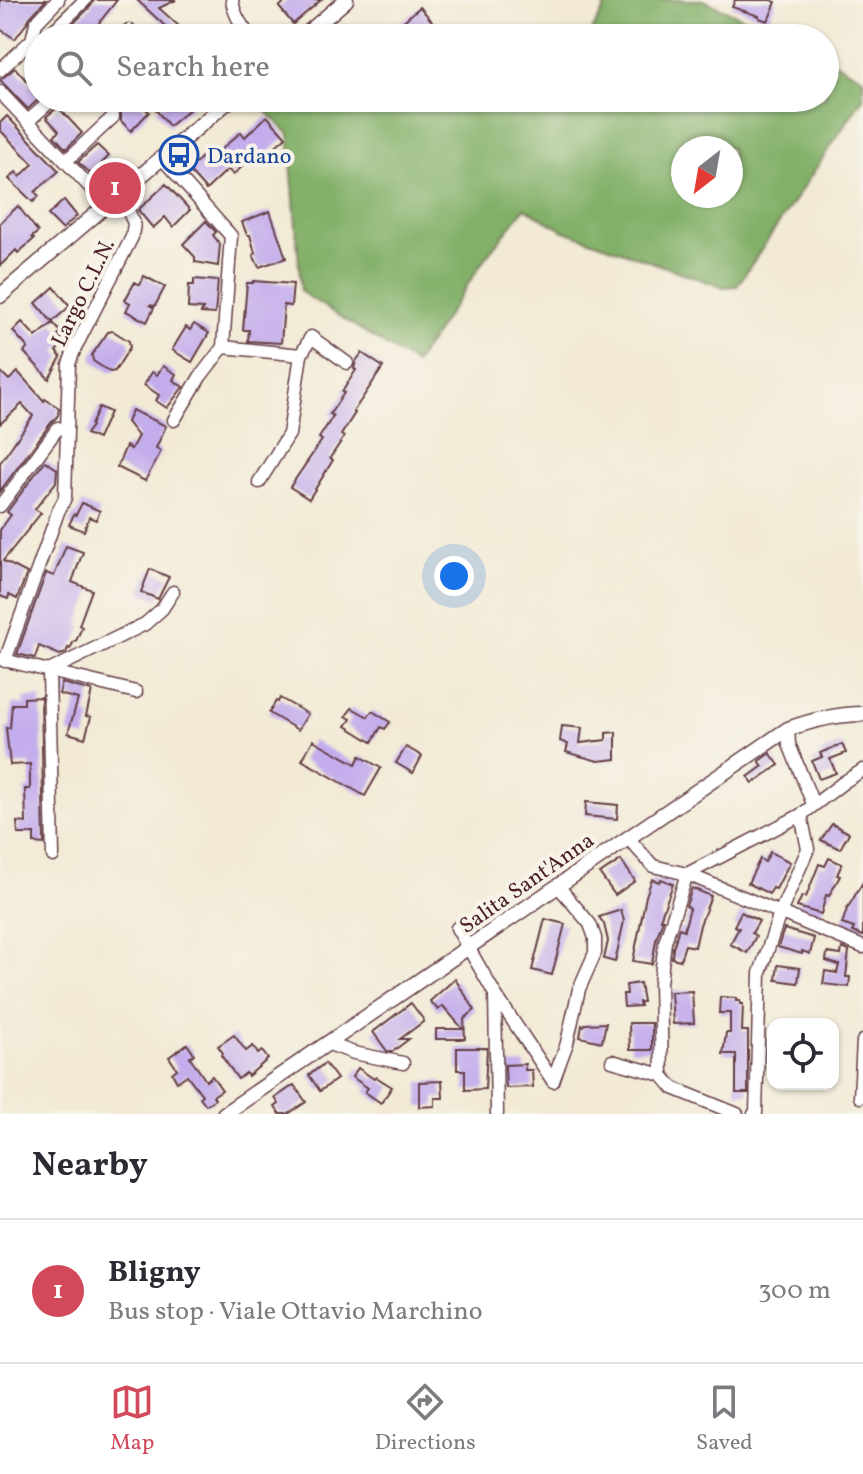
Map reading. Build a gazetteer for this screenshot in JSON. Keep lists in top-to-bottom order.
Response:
{
  "streets": {
    "street": ["Largo C.L.N.", "Salita Sant'Anna"]
  },
  "places": {
    "bus stop": ["Dardano"]
  },
  "north": "bottom left",
  "page": {
    "search": "Search here",
    "pins": "1",
    "heading": "Nearby",
    "list": [
      {
        "mark": "1",
        "name": "Bligny",
        "note": "Bus stop · Viale Ottavio Marchino",
        "value": "300 m"
      }
    ],
    "nav": ["Map", "Directions", "Saved"]
  }
}
